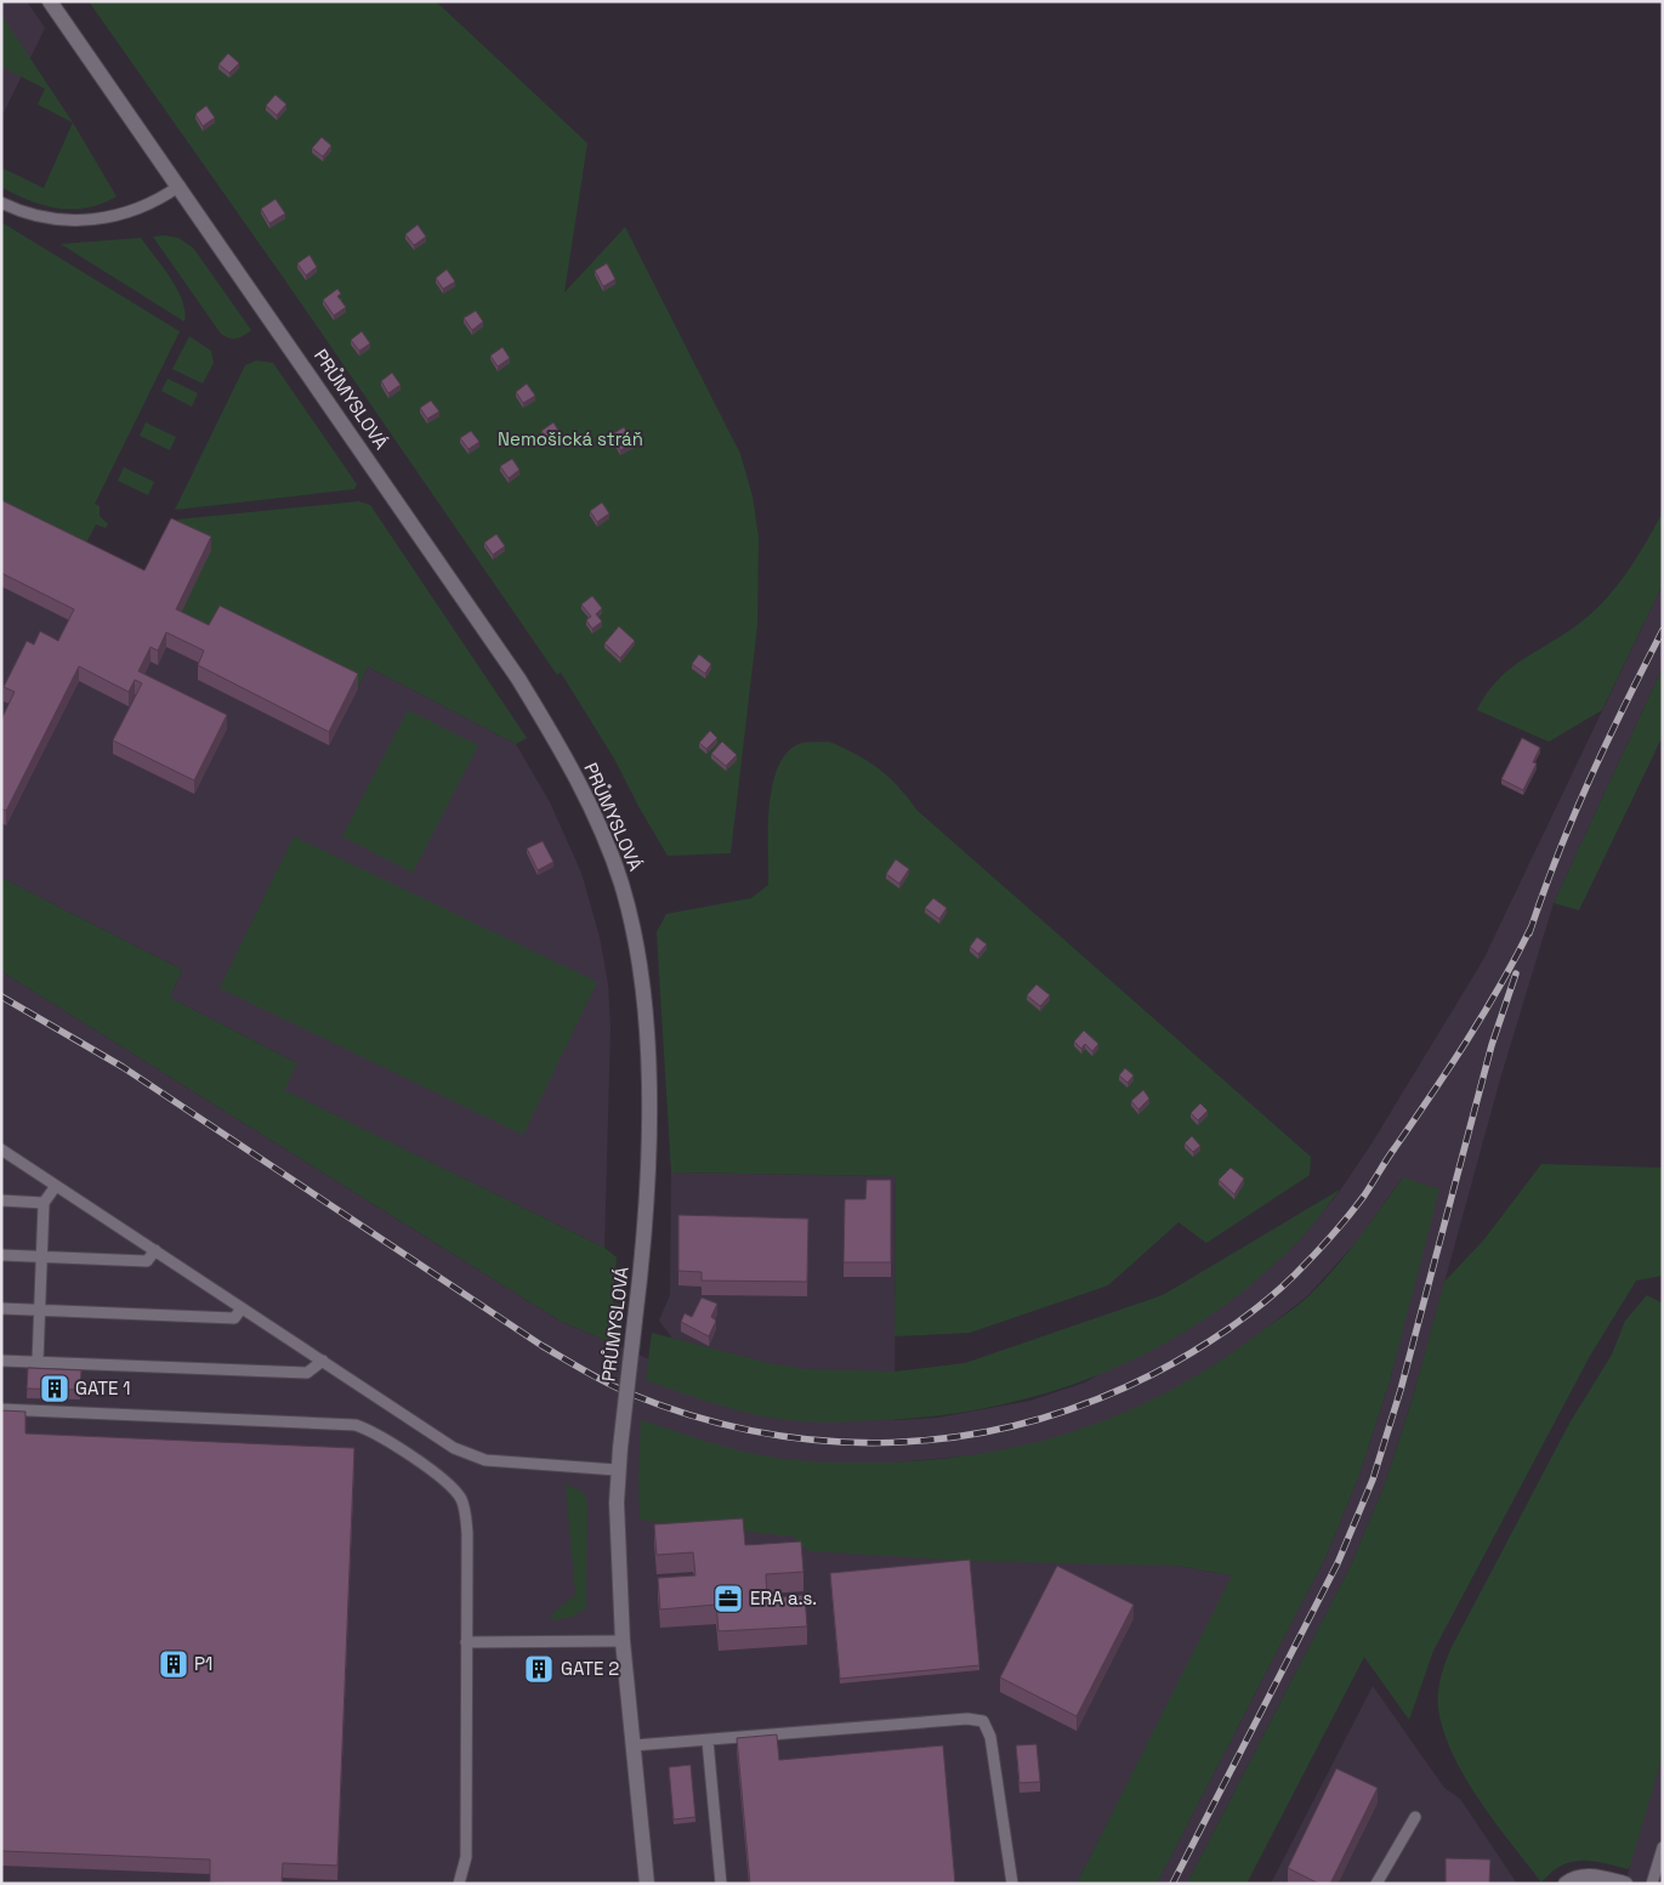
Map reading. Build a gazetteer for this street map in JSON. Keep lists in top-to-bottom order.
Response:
{
  "streets": {
    "street": ["PRŮMYSLOVÁ"]
  },
  "parks": ["Nemošická stráň"],
  "places": {
    "building": ["GATE 1", "P1", "GATE 2"],
    "office": ["ERA a.s."]
  }
}
